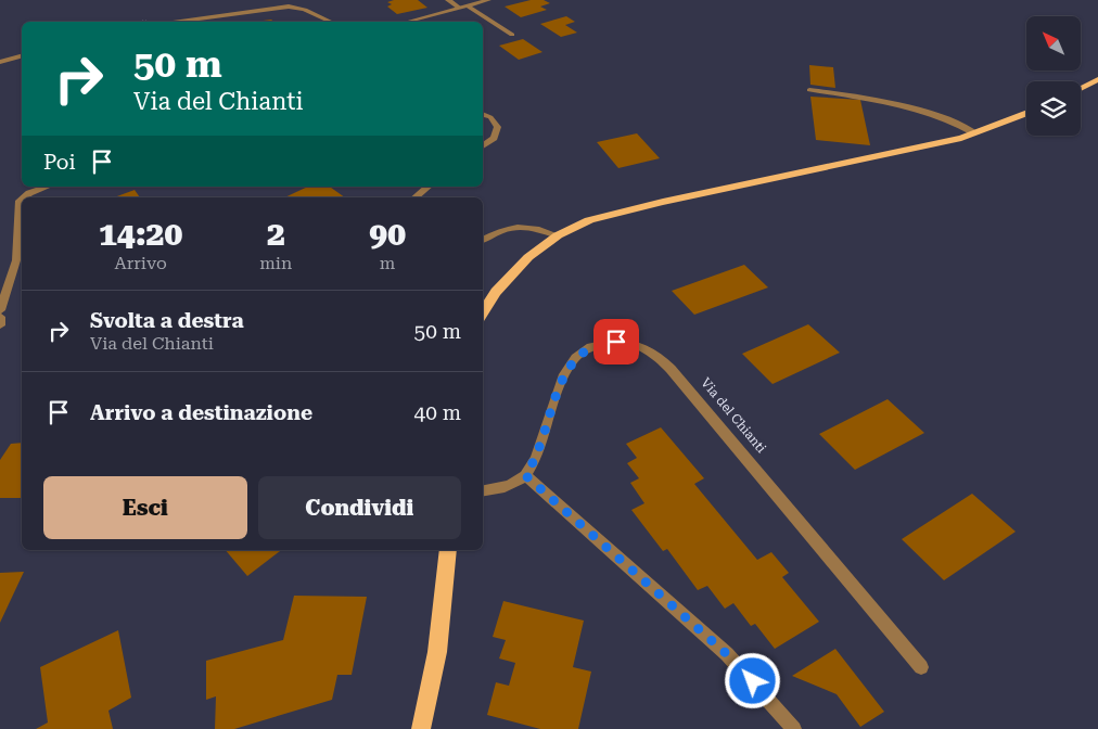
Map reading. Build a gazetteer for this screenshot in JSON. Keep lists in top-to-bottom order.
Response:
{
  "streets": {
    "street": ["Via del Chianti"]
  },
  "north": "top left",
  "page": {
    "turn": ["50 m", "Via del Chianti"],
    "then": "Poi",
    "eta": [
      "14:20",
      "Arrivo",
      "2",
      "min",
      "90",
      "m"
    ],
    "list": [
      {
        "name": "Svolta a destra",
        "note": "Via del Chianti",
        "value": "50 m"
      },
      {
        "name": "Arrivo a destinazione",
        "value": "40 m"
      }
    ],
    "buttons": ["Esci", "Condividi"]
  }
}
